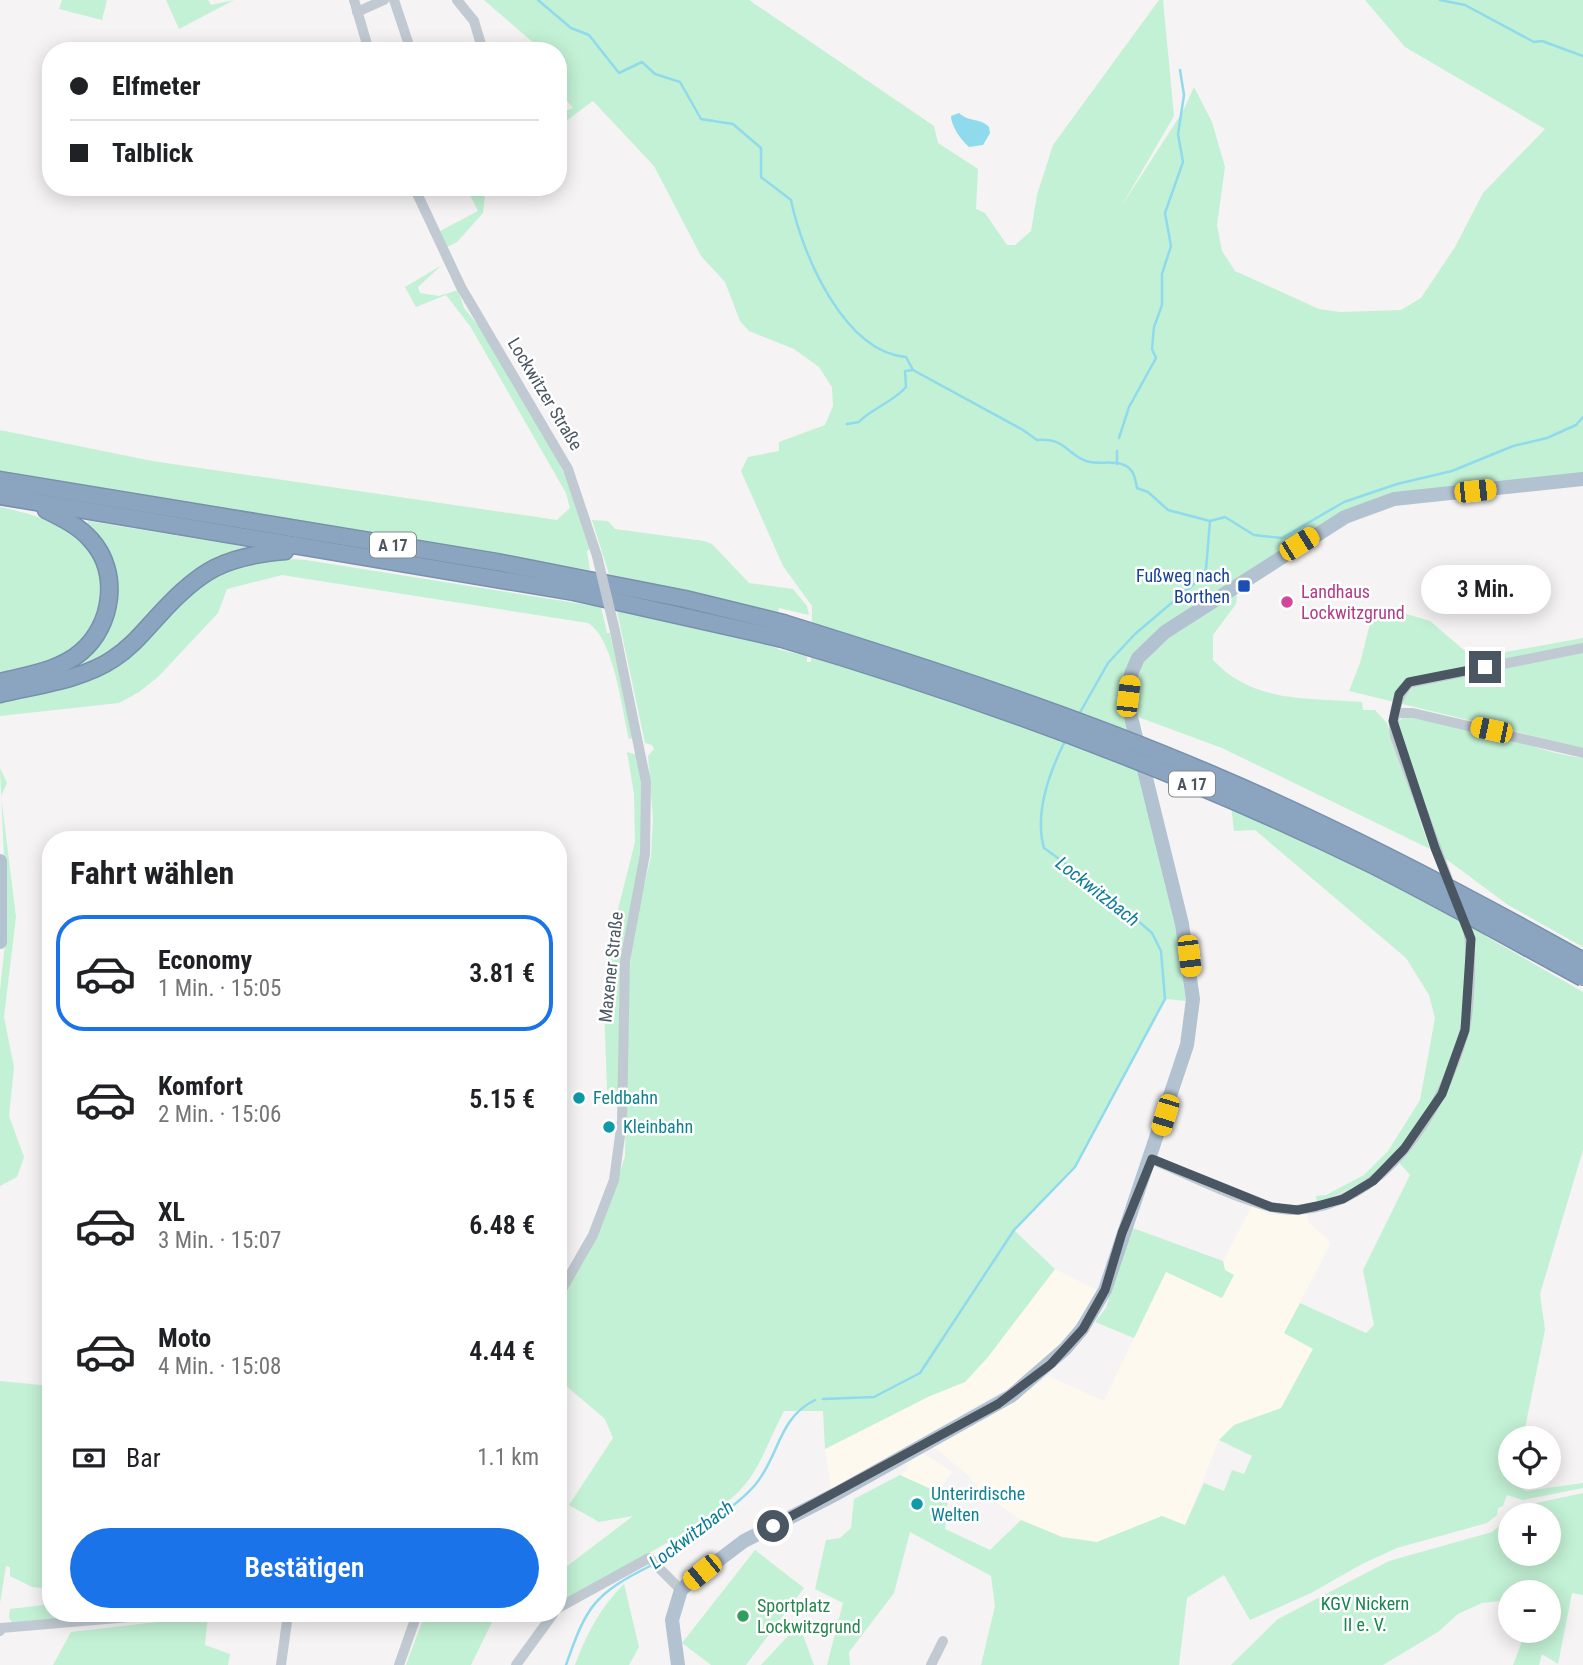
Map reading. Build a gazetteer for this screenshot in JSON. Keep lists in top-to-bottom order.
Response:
{
  "streets": {
    "highway": ["A 17"],
    "street": ["Lockwitzer Straße", "Maxener Straße"]
  },
  "crossings": [
    ["Lockwitzer Straße", "Maxener Straße"]
  ],
  "water": ["Lockwitzbach"],
  "parks": ["KGV Nickern II e. V."],
  "places": {
    "transit": ["Fußweg nach Borthen"],
    "other": [
      "Landhaus Lockwitzgrund",
      "Feldbahn",
      "Kleinbahn",
      "Unterirdische Welten",
      "Sportplatz Lockwitzgrund"
    ]
  },
  "page": {
    "banner": ["Elfmeter", "Talblick"],
    "bubble": "3 Min.",
    "heading": "Fahrt wählen",
    "list": [
      {
        "name": "Economy",
        "note": "1 Min. · 15:05",
        "value": "3.81 €"
      },
      {
        "name": "Komfort",
        "note": "2 Min. · 15:06",
        "value": "5.15 €"
      },
      {
        "name": "XL",
        "note": "3 Min. · 15:07",
        "value": "6.48 €"
      },
      {
        "name": "Moto",
        "note": "4 Min. · 15:08",
        "value": "4.44 €"
      }
    ],
    "pay": ["Bar", "1.1 km"],
    "map_buttons": ["+", "−"],
    "buttons": "Bestätigen"
  }
}
